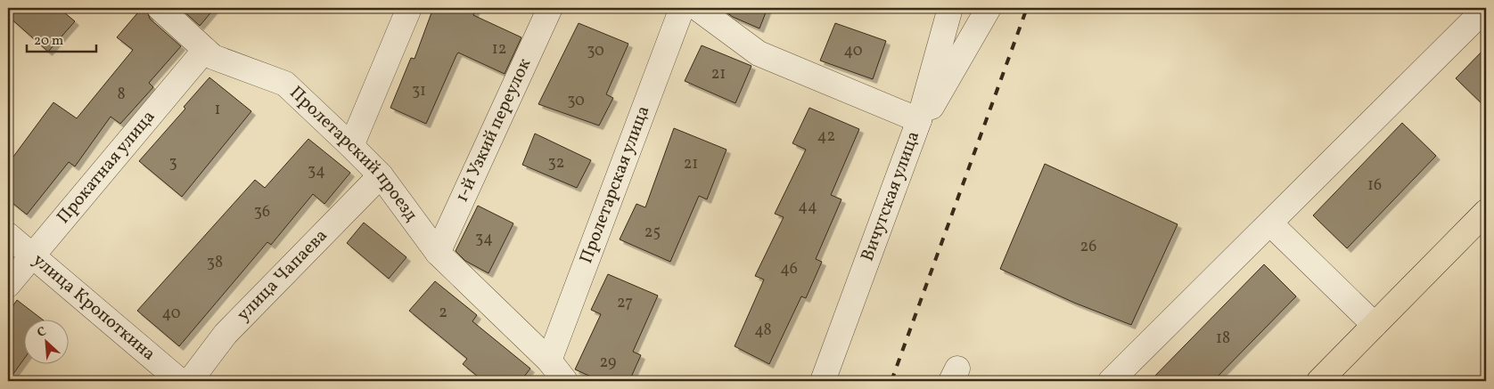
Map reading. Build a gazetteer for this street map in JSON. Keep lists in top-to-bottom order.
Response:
{
  "streets": {
    "street": [
      "1-й Узкий переулок",
      "Пролетарский проезд",
      "Прокатная улица",
      "Пролетарская улица",
      "Вичугская улица",
      "улица Чапаева",
      "улица Кропоткина"
    ]
  },
  "crossings": [
    ["1-й Узкий переулок", "Пролетарский проезд"],
    ["Пролетарский проезд", "Прокатная улица"],
    ["Пролетарский проезд", "Пролетарская улица"],
    ["Пролетарский проезд", "улица Чапаева"],
    ["Прокатная улица", "улица Кропоткина"]
  ],
  "house_numbers": [
    "12",
    "30",
    "40",
    "21",
    "31",
    "8",
    "30",
    "1",
    "42",
    "3",
    "32",
    "21",
    "34",
    "16",
    "44",
    "36",
    "25",
    "34",
    "26",
    "38",
    "46",
    "27",
    "2",
    "40",
    "48",
    "18",
    "29"
  ],
  "scale_bar": "20 m",
  "north": "top left"
}
